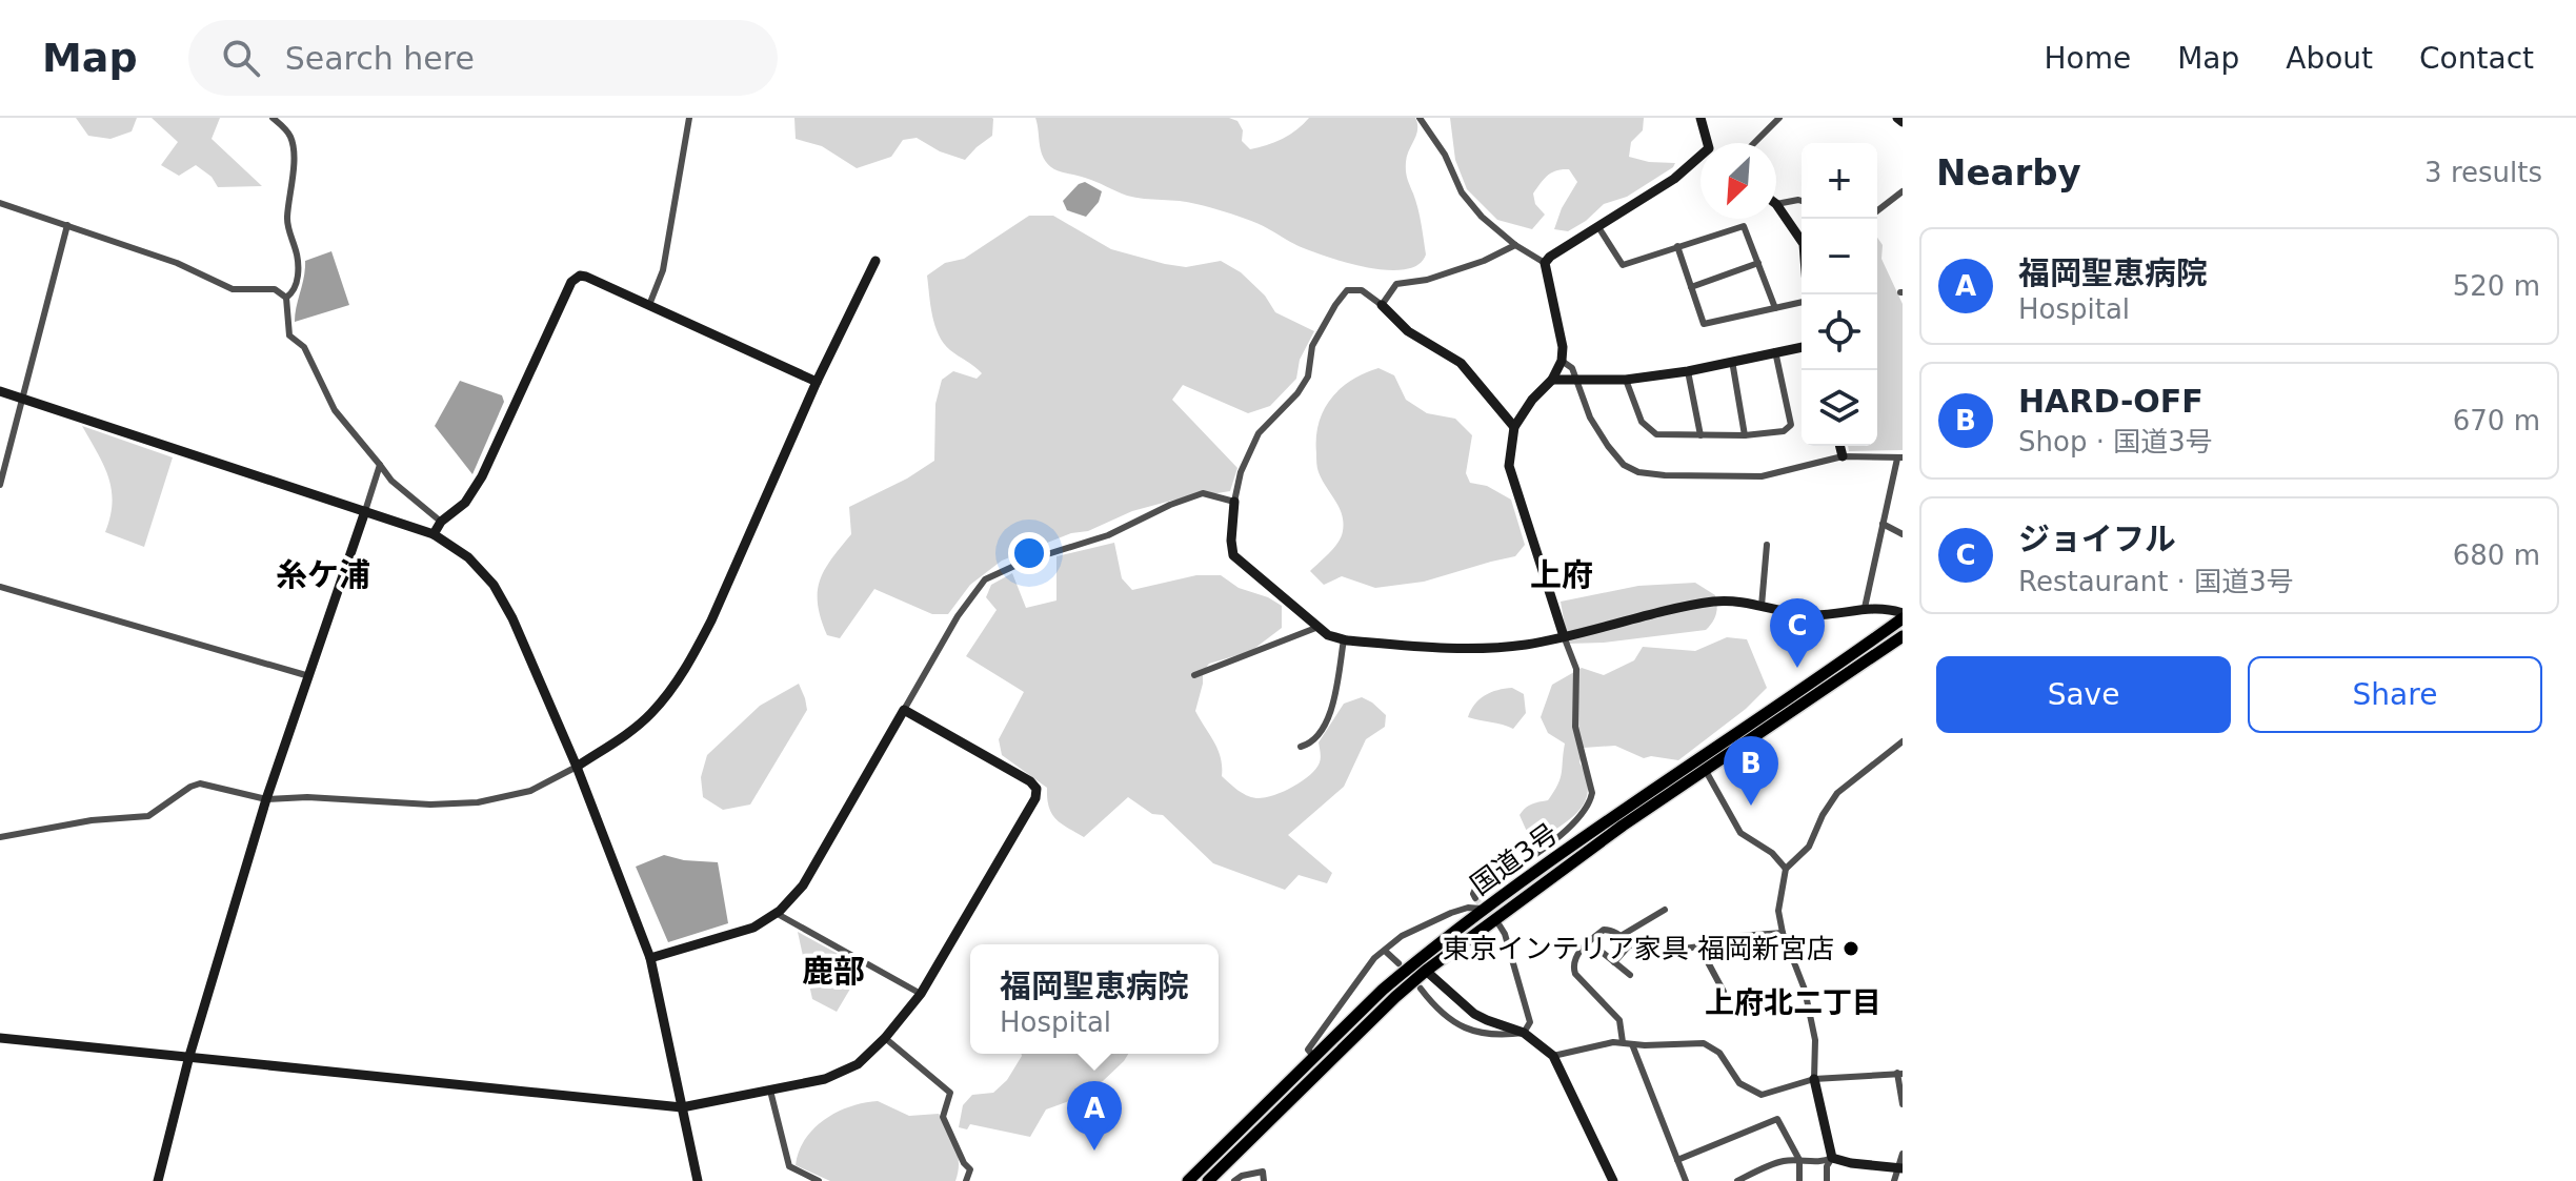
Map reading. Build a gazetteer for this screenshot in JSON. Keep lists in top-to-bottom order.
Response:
{
  "streets": {
    "highway": ["国道3号"]
  },
  "districts": [
    "糸ケ浦",
    "上府",
    "鹿部",
    "上府北二丁目"
  ],
  "places": ["東京インテリア家具 福岡新宮店"],
  "north": "bottom left",
  "page": {
    "header": "Map",
    "search": "Search here",
    "nav": [
      "Home",
      "Map",
      "About",
      "Contact"
    ],
    "heading": ["Nearby", "3 results"],
    "map_buttons": ["+", "−"],
    "list": [
      {
        "mark": "A",
        "name": "福岡聖恵病院",
        "note": "Hospital",
        "value": "520 m"
      },
      {
        "mark": "B",
        "name": "HARD-OFF",
        "note": "Shop · 国道3号",
        "value": "670 m"
      },
      {
        "mark": "C",
        "name": "ジョイフル",
        "note": "Restaurant · 国道3号",
        "value": "680 m"
      }
    ],
    "pins": ["C", "B", "A"],
    "buttons": ["Save", "Share"],
    "popup": ["福岡聖恵病院", "Hospital"]
  }
}
